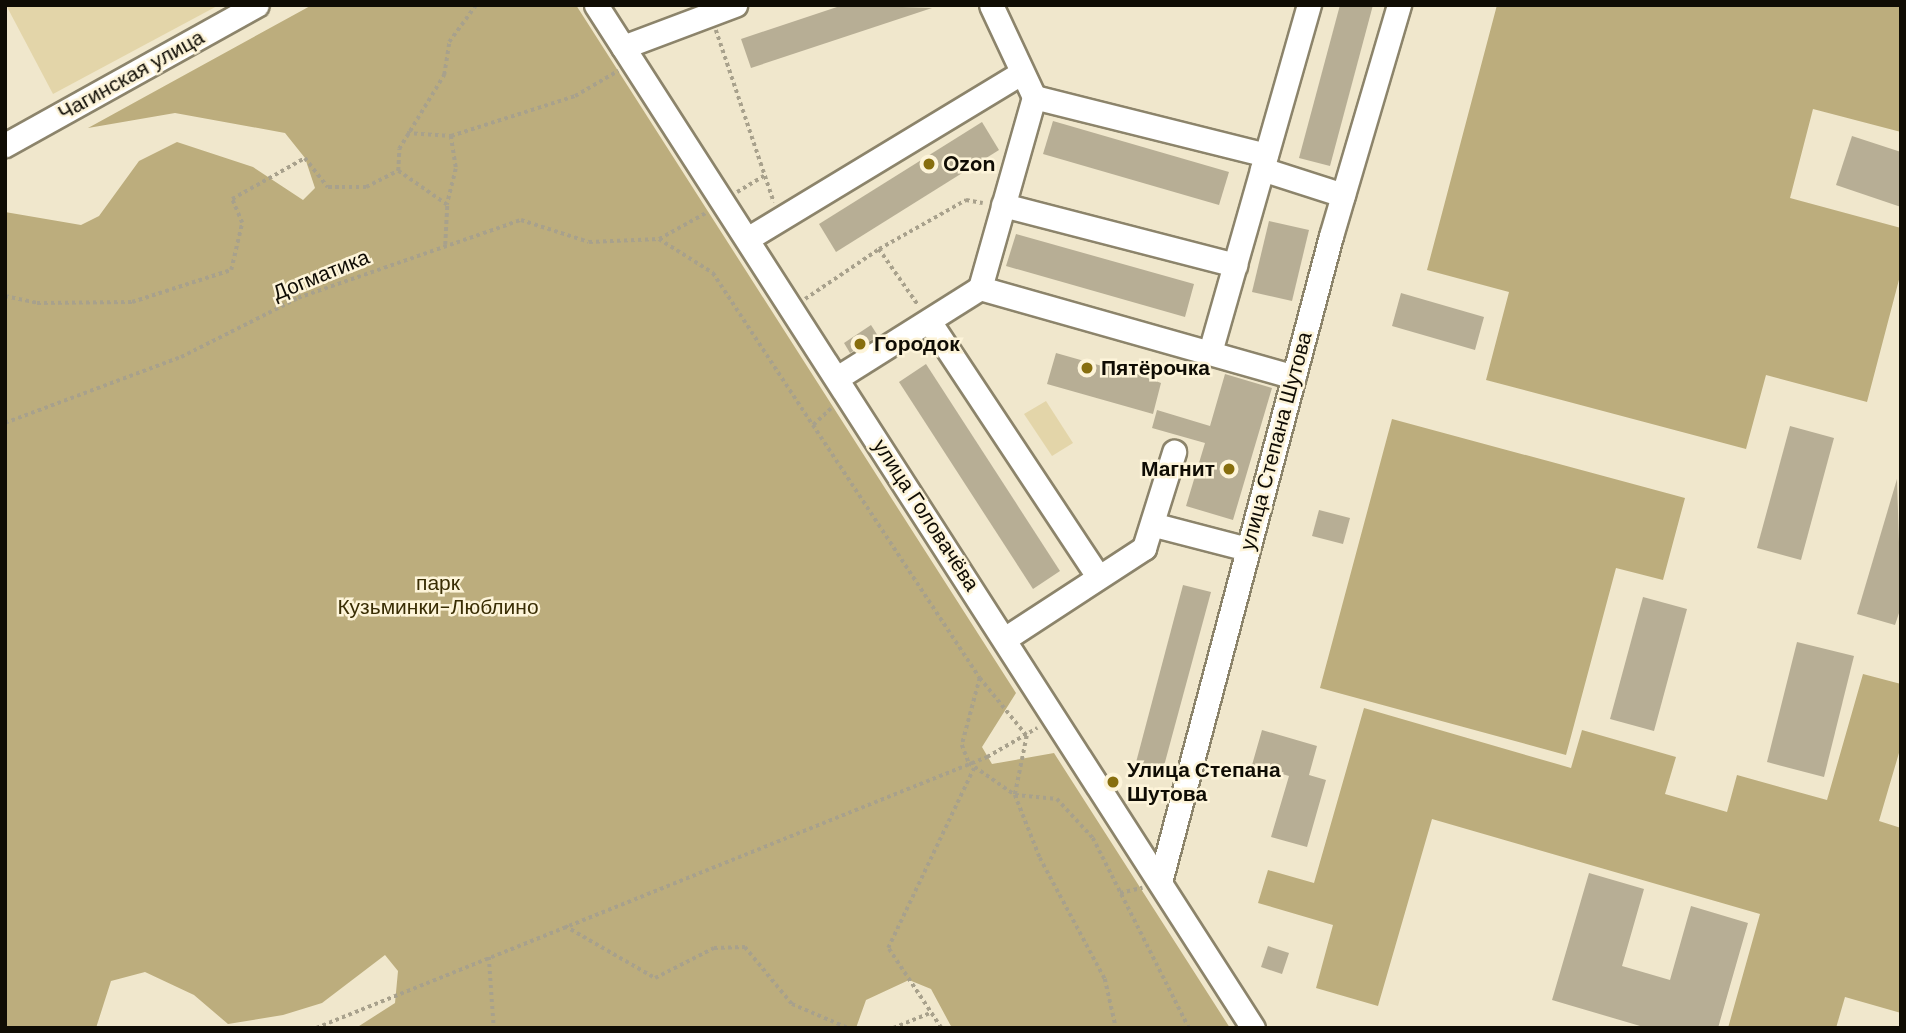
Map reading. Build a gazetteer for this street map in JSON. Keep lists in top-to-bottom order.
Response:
{
  "streets": {
    "street": ["Чагинская улица", "улица Степана Шутова", "улица Головачёва"],
    "path": ["Догматика"]
  },
  "crossings": [
    ["улица Степана Шутова", "улица Головачёва"]
  ],
  "parks": ["парк Кузьминки-Люблино"],
  "places": [
    "Ozon",
    "Городок",
    "Пятёрочка",
    "Магнит",
    "Улица Степана Шутова"
  ]
}
